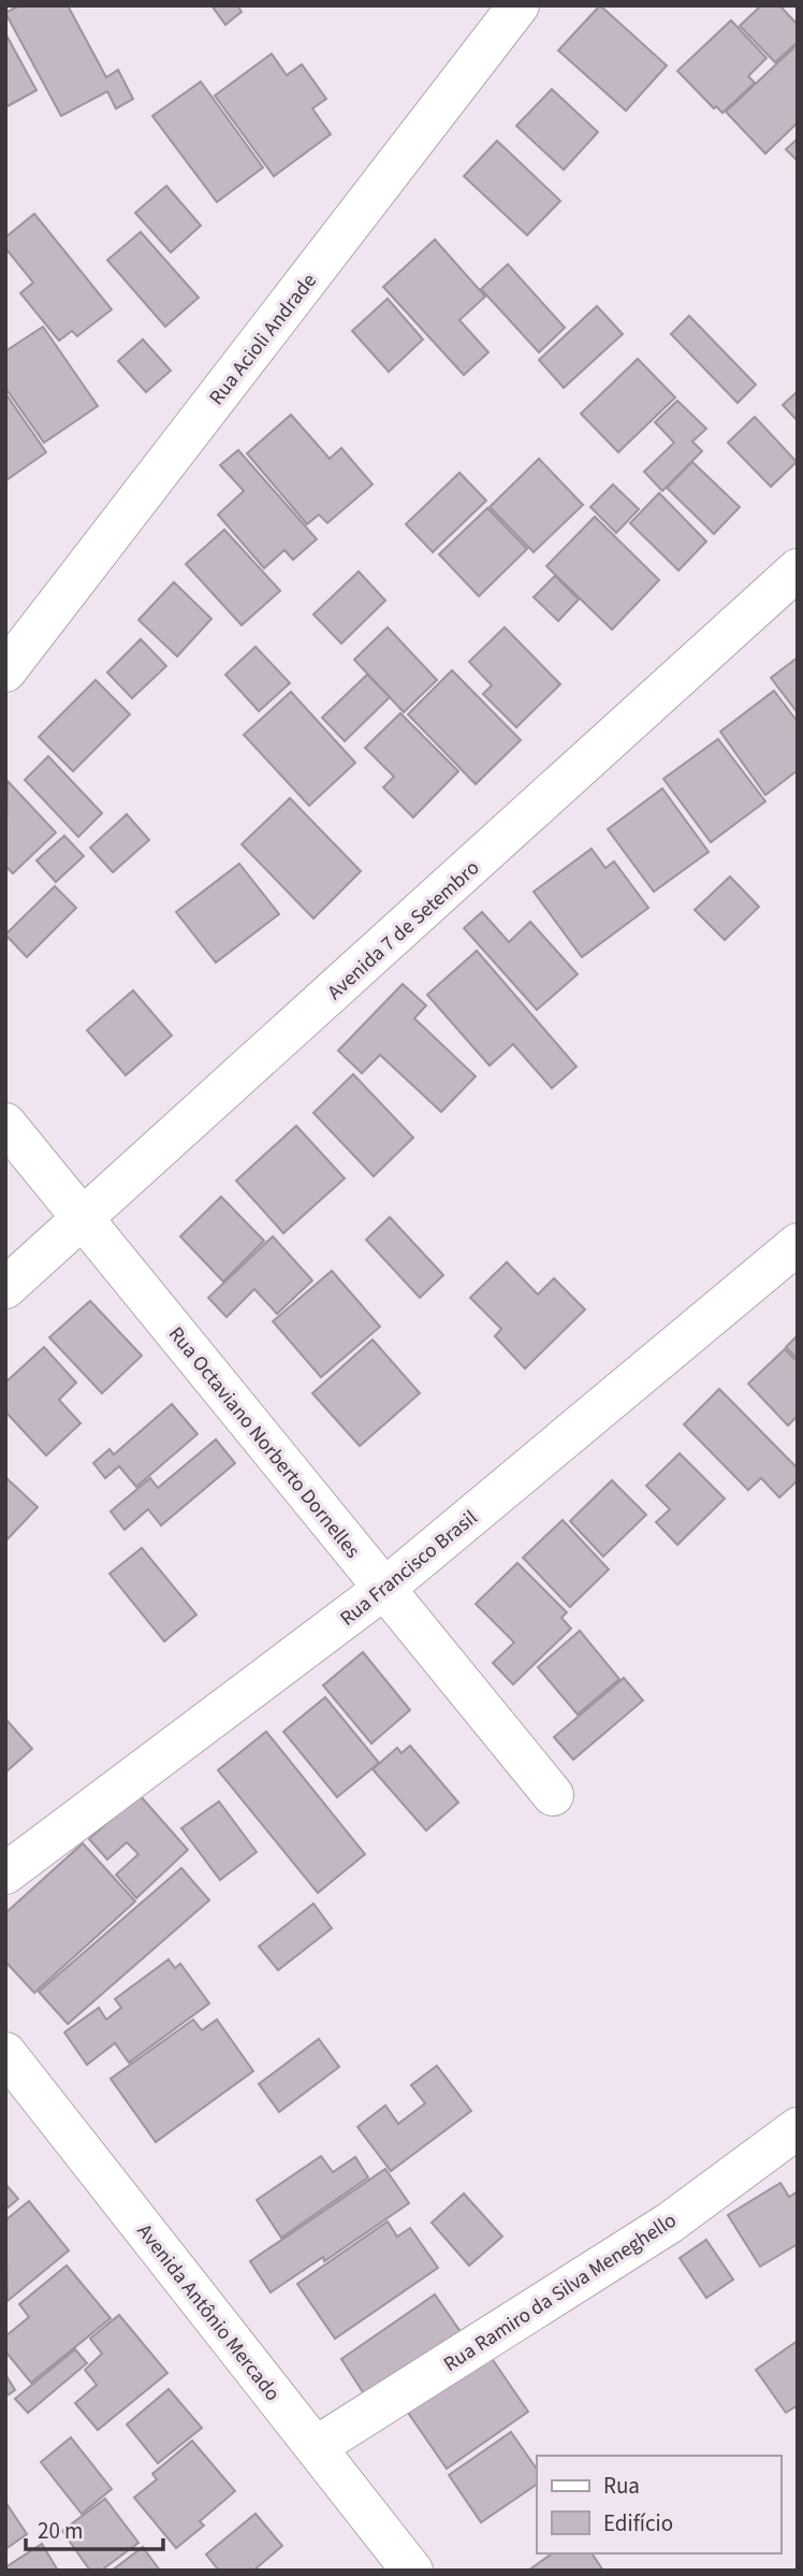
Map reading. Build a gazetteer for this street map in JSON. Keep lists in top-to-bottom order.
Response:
{
  "streets": {
    "street": [
      "Rua Acioli Andrade",
      "Avenida 7 de Setembro",
      "Rua Octaviano Norberto Dornelles",
      "Rua Francisco Brasil",
      "Rua Ramiro da Silva Meneghello",
      "Avenida Antônio Mercado"
    ]
  },
  "crossings": [
    ["Avenida 7 de Setembro", "Rua Octaviano Norberto Dornelles"],
    ["Rua Octaviano Norberto Dornelles", "Rua Francisco Brasil"],
    ["Rua Ramiro da Silva Meneghello", "Avenida Antônio Mercado"]
  ],
  "legend": ["Rua", "Edifício"],
  "scale_bar": "20 m"
}
